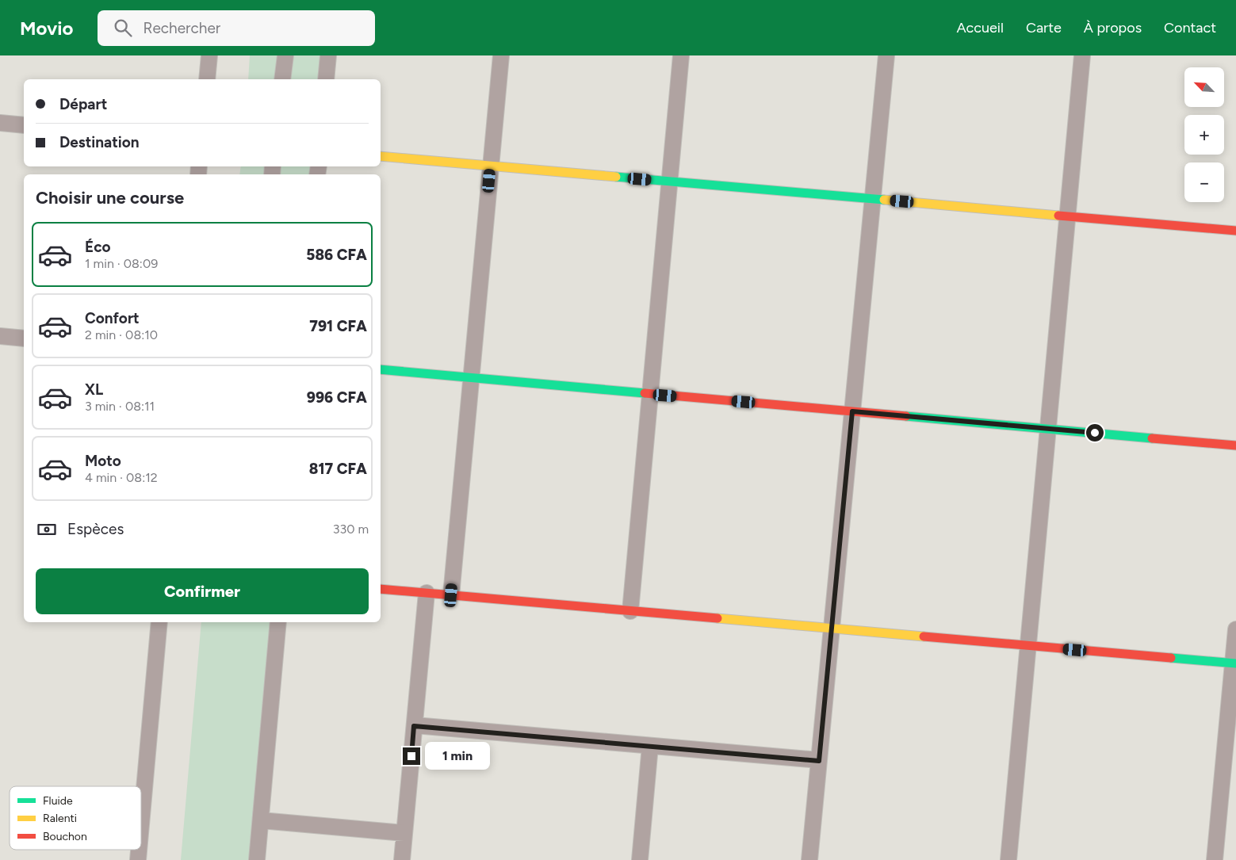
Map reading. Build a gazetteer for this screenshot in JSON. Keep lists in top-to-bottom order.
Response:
{
  "legend": ["Fluide", "Ralenti", "Bouchon"],
  "north": "top left",
  "page": {
    "header": "Movio",
    "search": "Rechercher",
    "nav": [
      "Accueil",
      "Carte",
      "À propos",
      "Contact"
    ],
    "map_buttons": ["+", "−"],
    "banner": ["Départ", "Destination"],
    "heading": "Choisir une course",
    "list": [
      {
        "name": "Éco",
        "note": "1 min · 08:09",
        "value": "586 CFA"
      },
      {
        "name": "Confort",
        "note": "2 min · 08:10",
        "value": "791 CFA"
      },
      {
        "name": "XL",
        "note": "3 min · 08:11",
        "value": "996 CFA"
      },
      {
        "name": "Moto",
        "note": "4 min · 08:12",
        "value": "817 CFA"
      }
    ],
    "pay": ["Espèces", "330 m"],
    "buttons": "Confirmer",
    "bubble": "1 min"
  }
}
